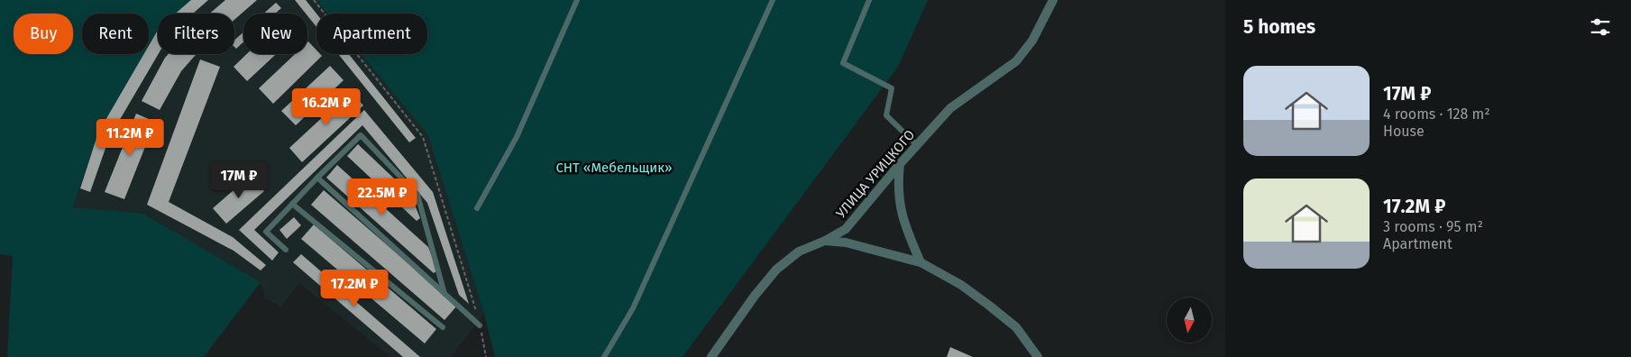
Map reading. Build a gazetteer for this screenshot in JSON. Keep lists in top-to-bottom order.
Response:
{
  "streets": {
    "street": ["УЛИЦА УРИЦКОГО"]
  },
  "parks": ["СНТ «Мебельщик»"],
  "north": "bottom",
  "page": {
    "heading": "5 homes",
    "chip": [
      "Buy",
      "Rent",
      "Filters",
      "New",
      "Apartment"
    ],
    "list": [
      {
        "name": "17M ₽",
        "note": "4 rooms · 128 m² · House"
      },
      {
        "name": "17.2M ₽",
        "note": "3 rooms · 95 m² · Apartment"
      }
    ],
    "price": [
      "16.2M ₽",
      "11.2M ₽",
      "17M ₽",
      "22.5M ₽",
      "17.2M ₽"
    ]
  }
}
